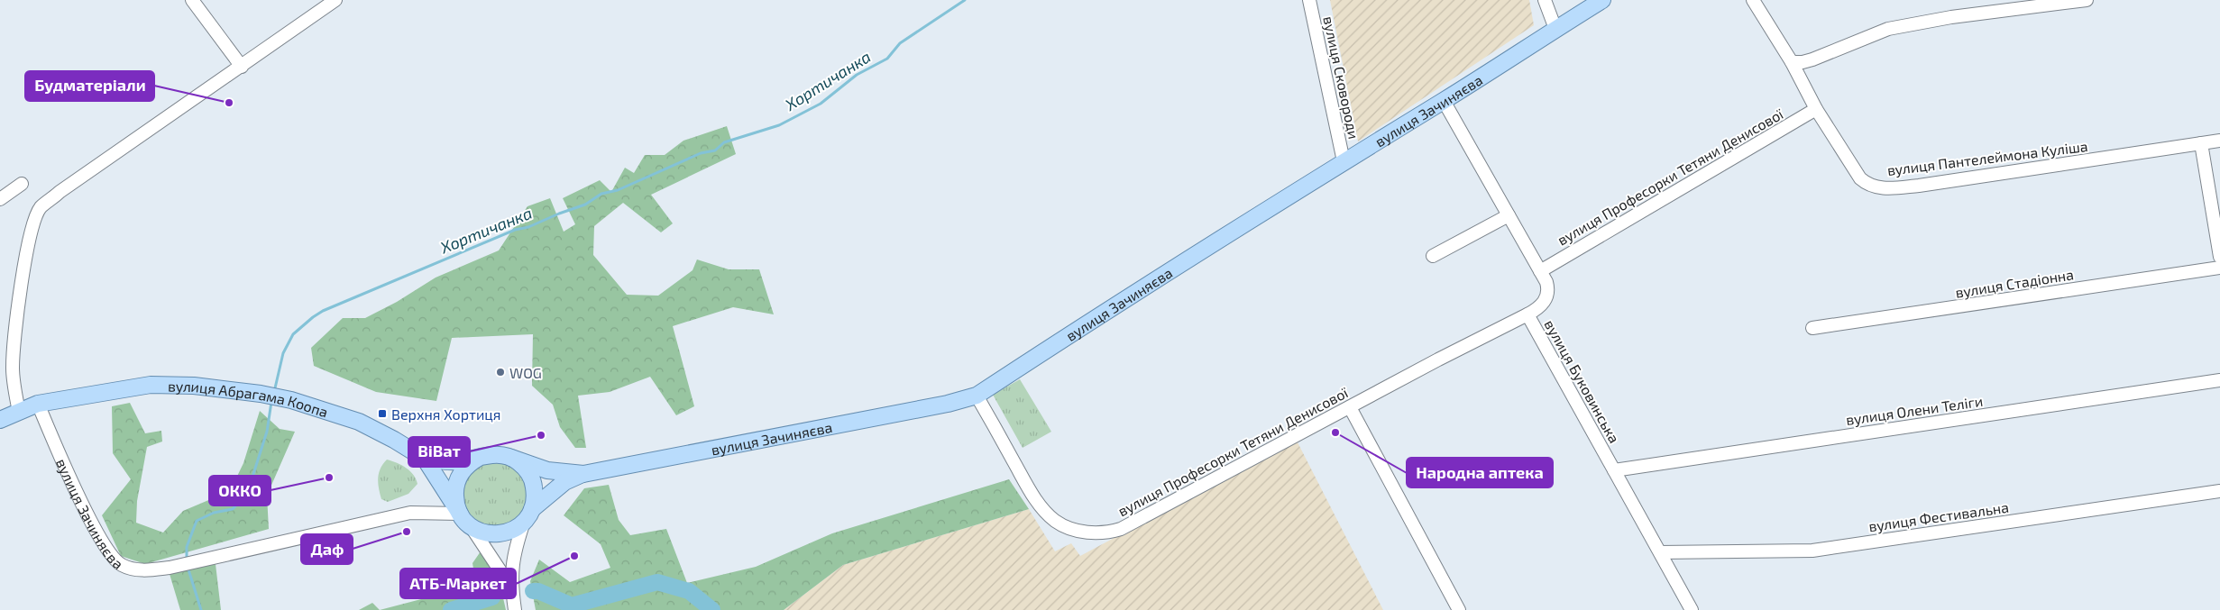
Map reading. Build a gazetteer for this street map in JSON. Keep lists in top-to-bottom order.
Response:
{
  "streets": {
    "main road": ["вулиця Зачиняєва", "вулиця Абрагама Коопа"],
    "street": [
      "вулиця Сковороди",
      "вулиця Пантелеймона Куліша",
      "вулиця Професорки Тетяни Денисової",
      "вулиця Стадіонна",
      "вулиця Буковинська",
      "вулиця Олени Теліги",
      "вулиця Фестивальна"
    ]
  },
  "crossings": [
    ["вулиця Сковороди", "вулиця Зачиняєва"],
    ["вулиця Зачиняєва", "вулиця Професорки Тетяни Денисової"],
    ["вулиця Зачиняєва", "вулиця Буковинська"],
    ["вулиця Зачиняєва", "вулиця Абрагама Коопа"],
    ["вулиця Пантелеймона Куліша", "вулиця Професорки Тетяни Денисової"],
    ["вулиця Професорки Тетяни Денисової", "вулиця Буковинська"],
    ["вулиця Буковинська", "вулиця Олени Теліги"],
    ["вулиця Буковинська", "вулиця Фестивальна"]
  ],
  "water": ["Хортичанка"],
  "places": {
    "other": [
      "Будматеріали",
      "WOG",
      "Народна аптека",
      "ВіВат",
      "ОККО",
      "Даф",
      "АТБ-Маркет"
    ],
    "transit": ["Верхня Хортиця"]
  }
}
